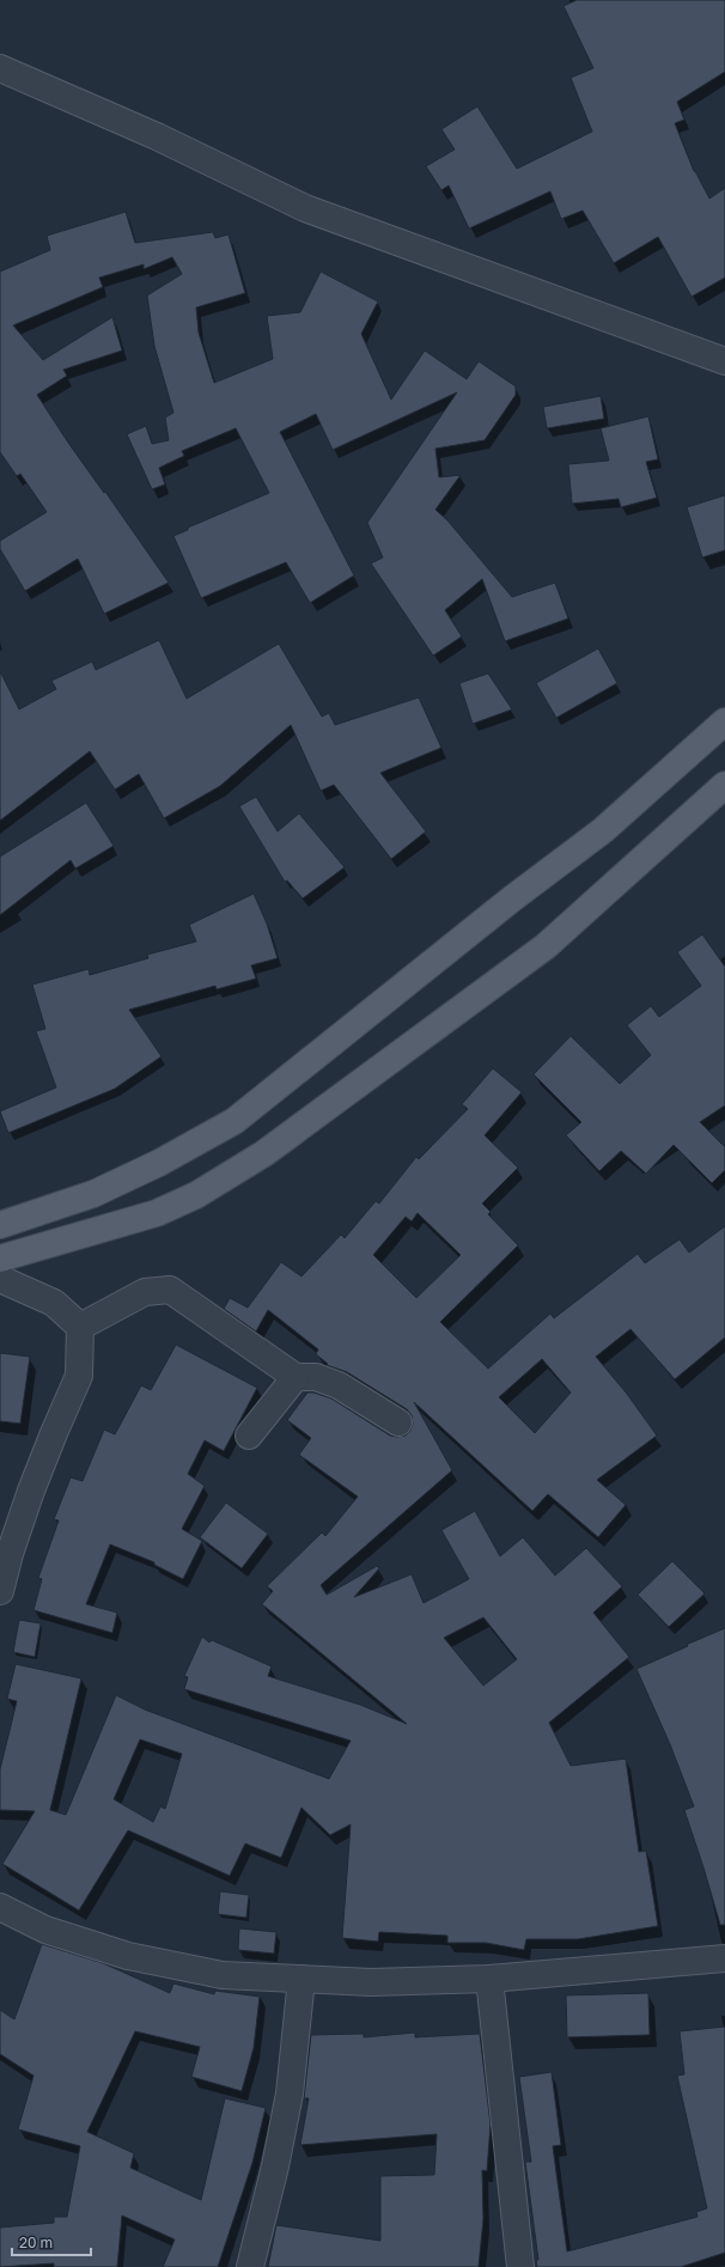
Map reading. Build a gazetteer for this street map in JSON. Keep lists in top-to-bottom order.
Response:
{
  "scale_bar": "20 m"
}
